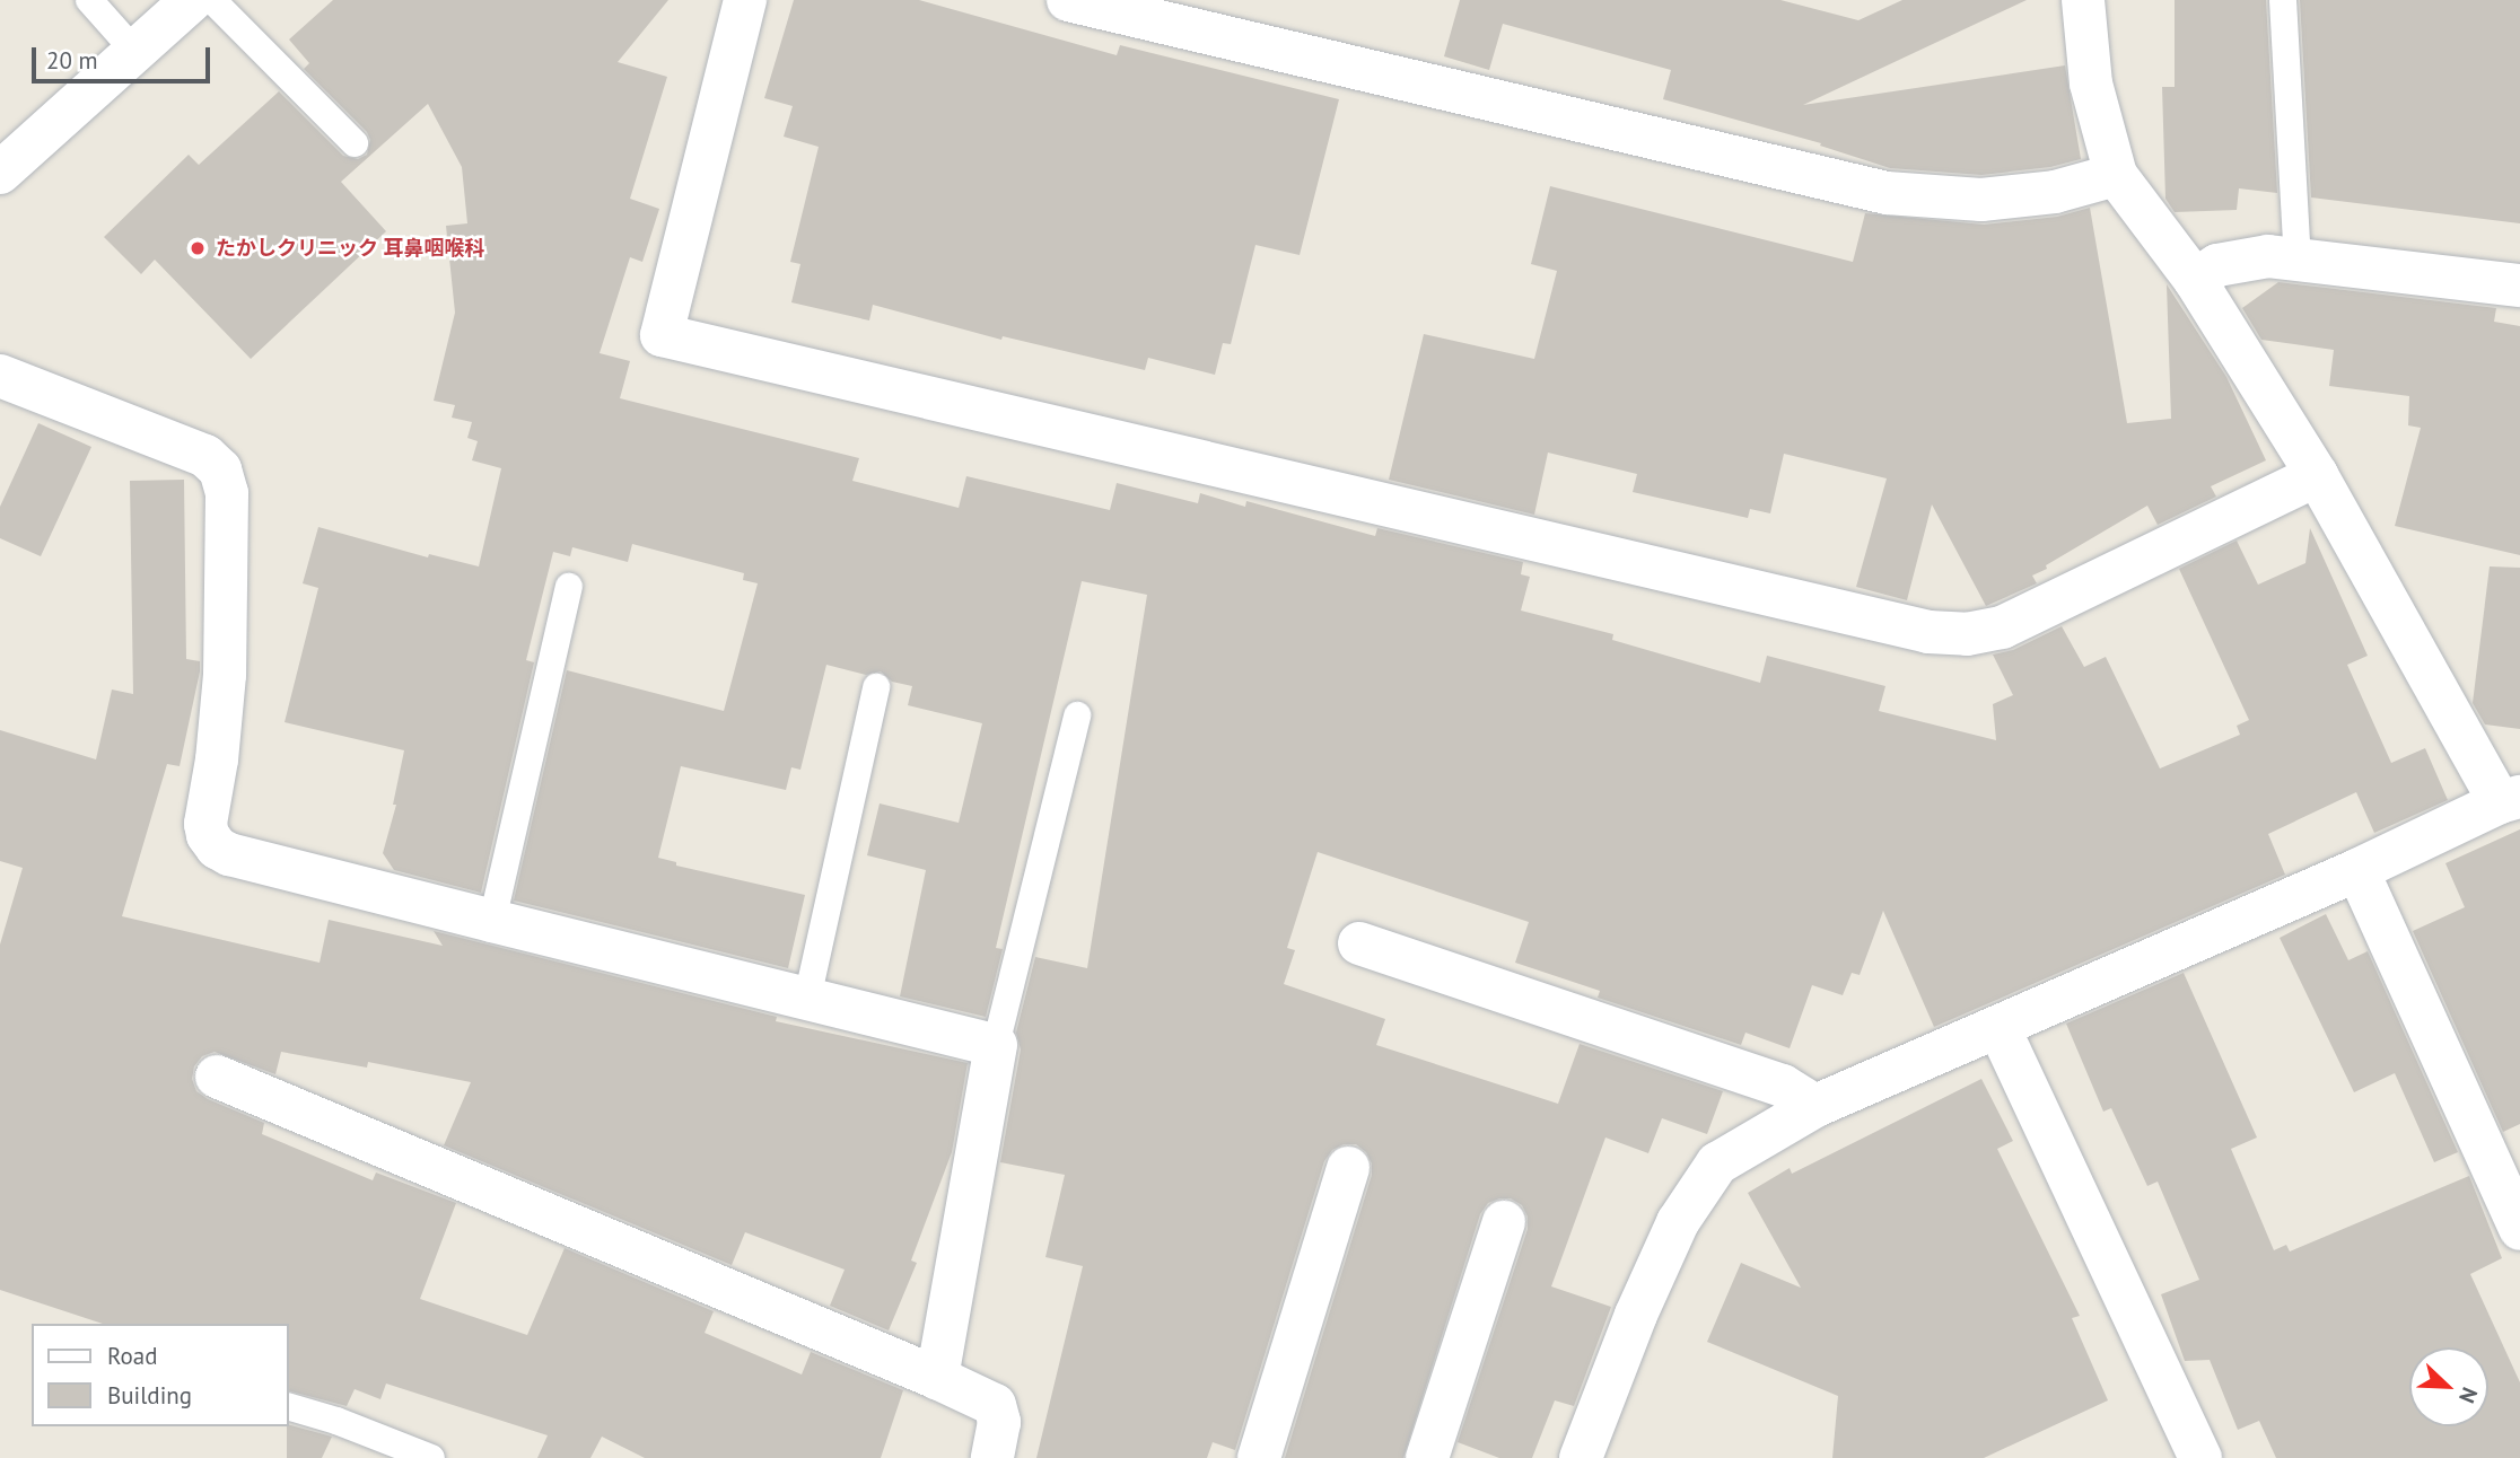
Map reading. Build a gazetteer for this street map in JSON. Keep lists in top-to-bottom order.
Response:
{
  "places": ["たかしクリニック 耳鼻咽喉科"],
  "legend": ["Road", "Building"],
  "scale_bar": "20 m",
  "north": "bottom right"
}
